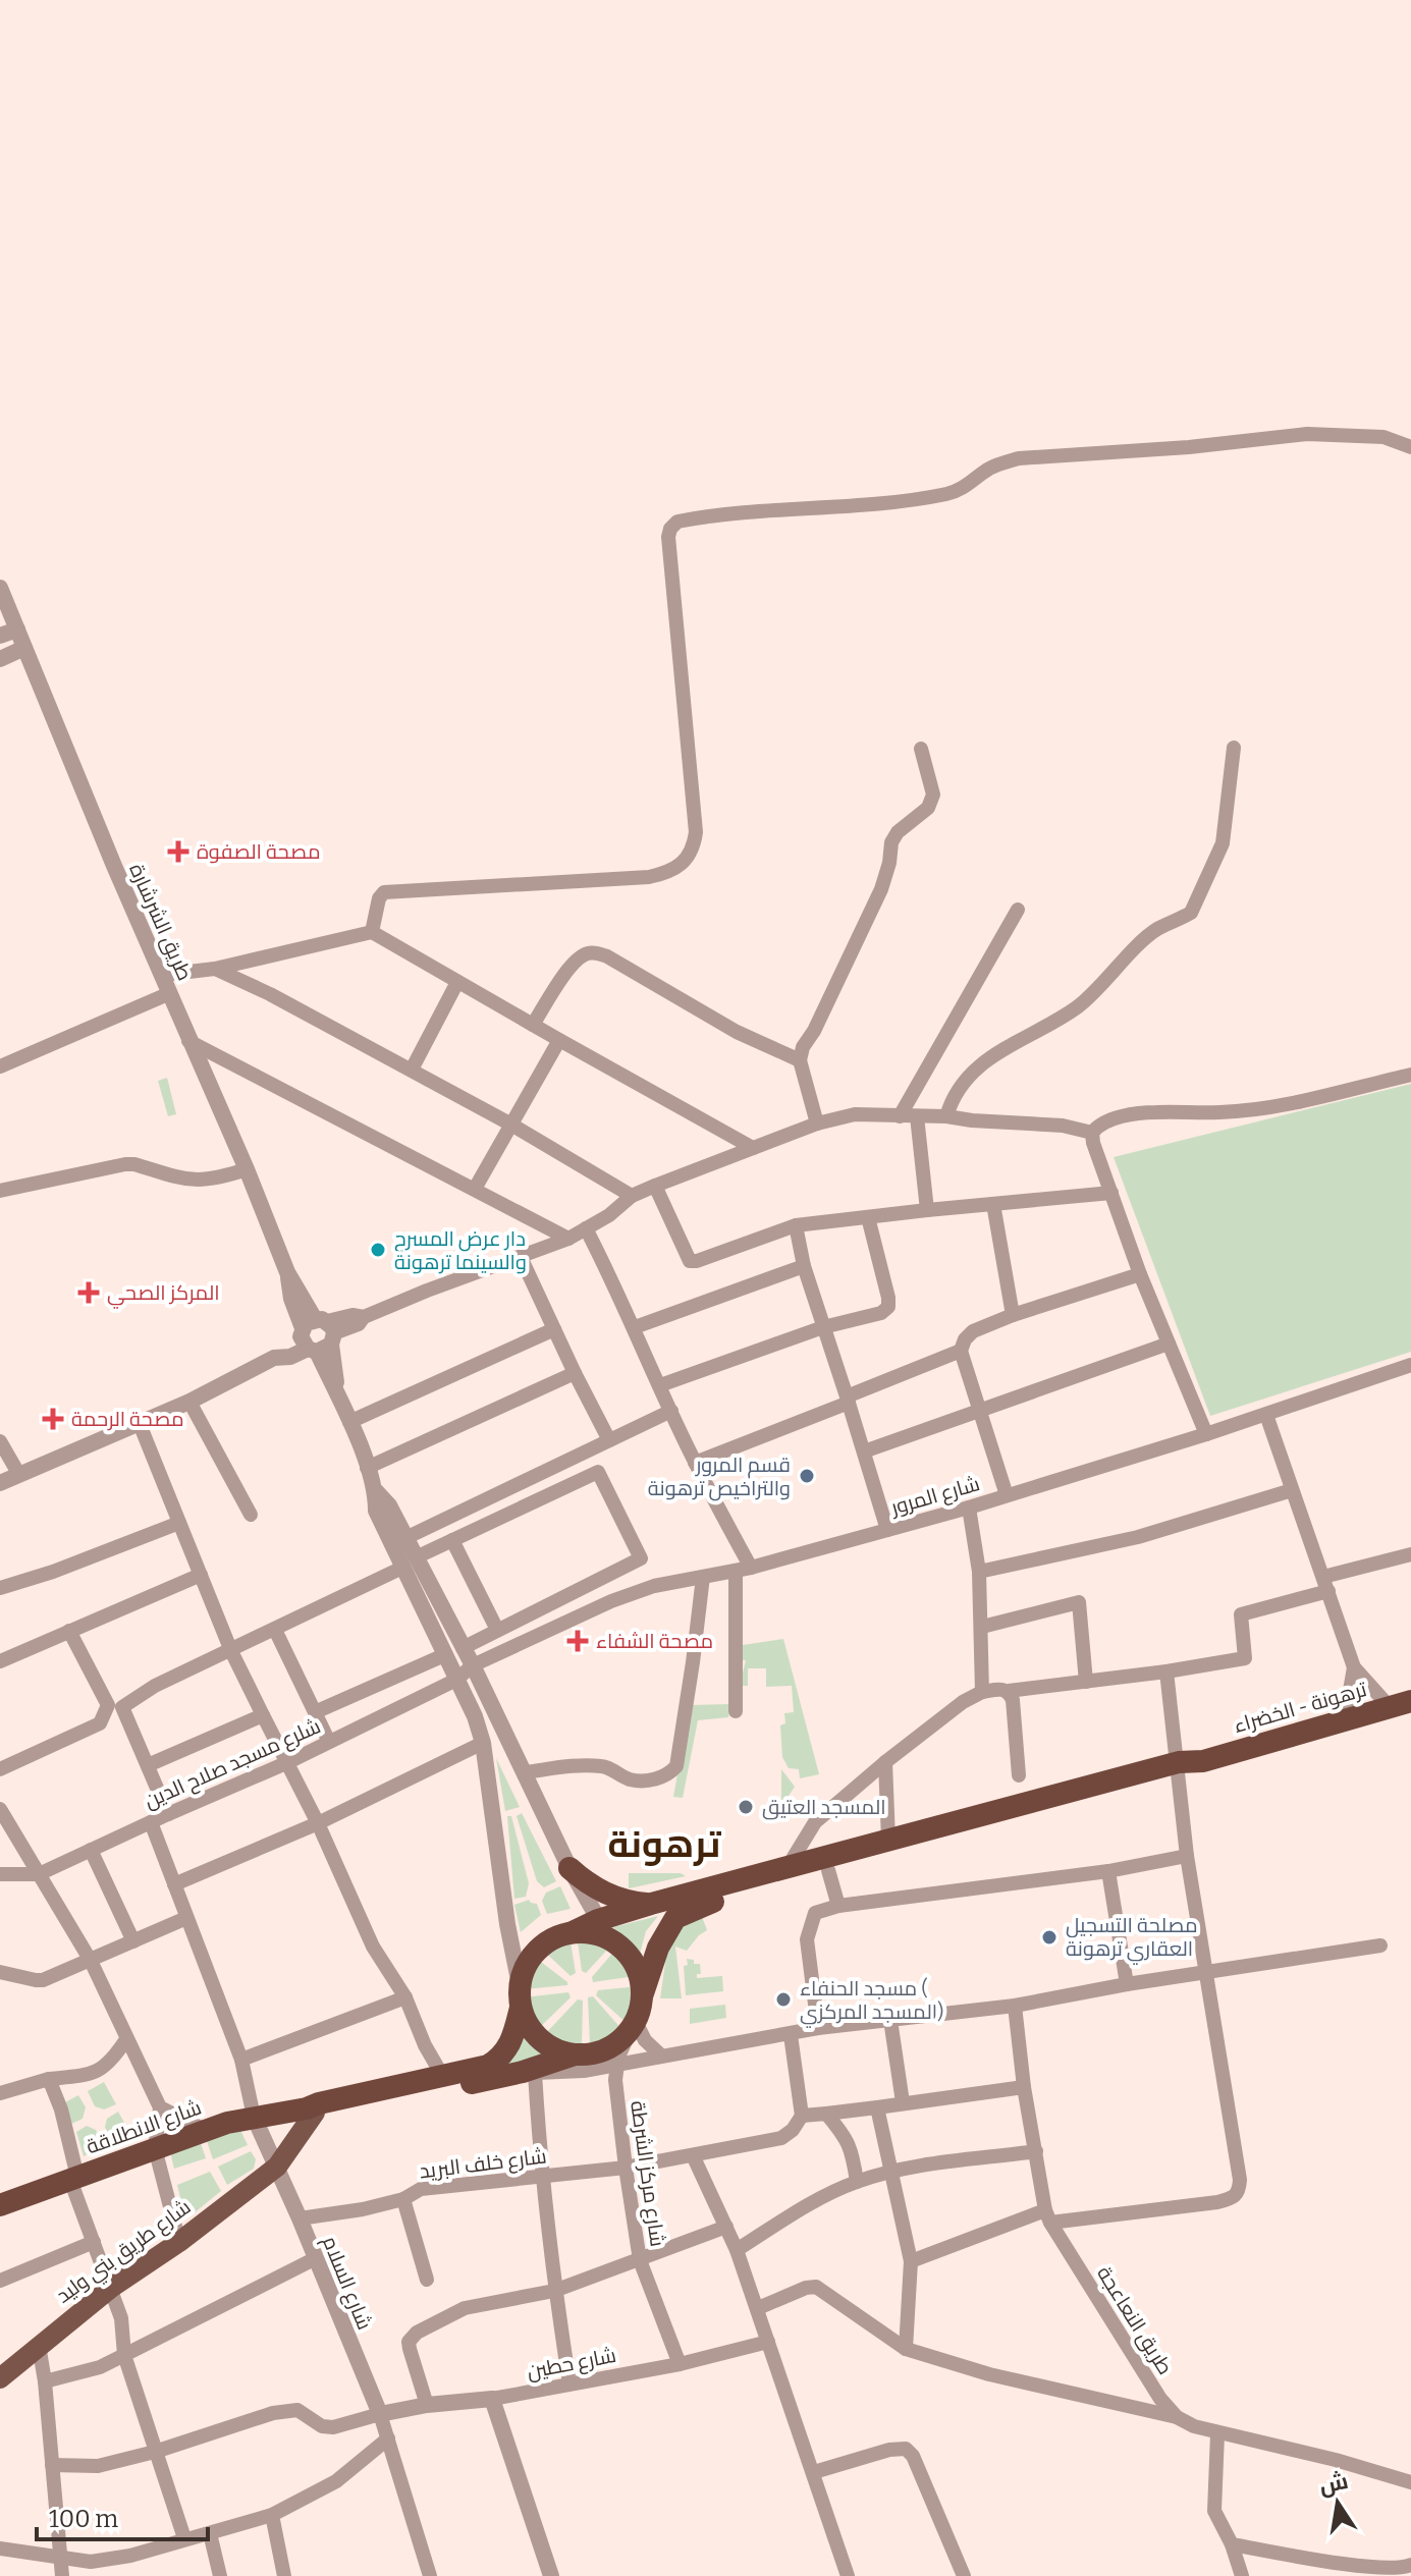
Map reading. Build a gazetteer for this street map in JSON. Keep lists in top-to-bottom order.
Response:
{
  "streets": {
    "highway": ["ترهونة - الخضراء", "شارع الانطلاقة"],
    "main road": ["شارع طريق بني وليد"],
    "street": [
      "طريق الشرشارة",
      "شارع المرور",
      "شلرع مسجد صلاح الدين",
      "شارع خلف البريد",
      "شارع مركز الشرطة",
      "شارع السلام",
      "طريق النعاعجة",
      "شارع حطين"
    ]
  },
  "crossings": [
    ["شارع المرور", "شلرع مسجد صلاح الدين"],
    ["شارع الانطلاقة", "شارع طريق بني وليد"],
    ["شارع الانطلاقة", "شارع السلام"],
    ["شارع خلف البريد", "شارع مركز الشرطة"],
    ["شارع خلف البريد", "شارع السلام"],
    ["شارع مركز الشرطة", "شارع حطين"],
    ["شارع طريق بني وليد", "شارع السلام"],
    ["شارع السلام", "شارع حطين"]
  ],
  "districts": ["ترهونة"],
  "places": {
    "health": [
      "مصحة الصفوة",
      "المركز الصحي",
      "مصحة الرحمة",
      "مصحة الشفاء"
    ],
    "other": [
      "دار عرض المسرح والسينما ترهونة",
      "قسم المرور والتراخيص ترهونة",
      "المسجد العتيق",
      "مصلحة التسجيل العقاري ترهونة",
      "مسجد الحنفاء ( المسجد المركزي)"
    ]
  },
  "scale_bar": "100 m",
  "north": "top"
}
